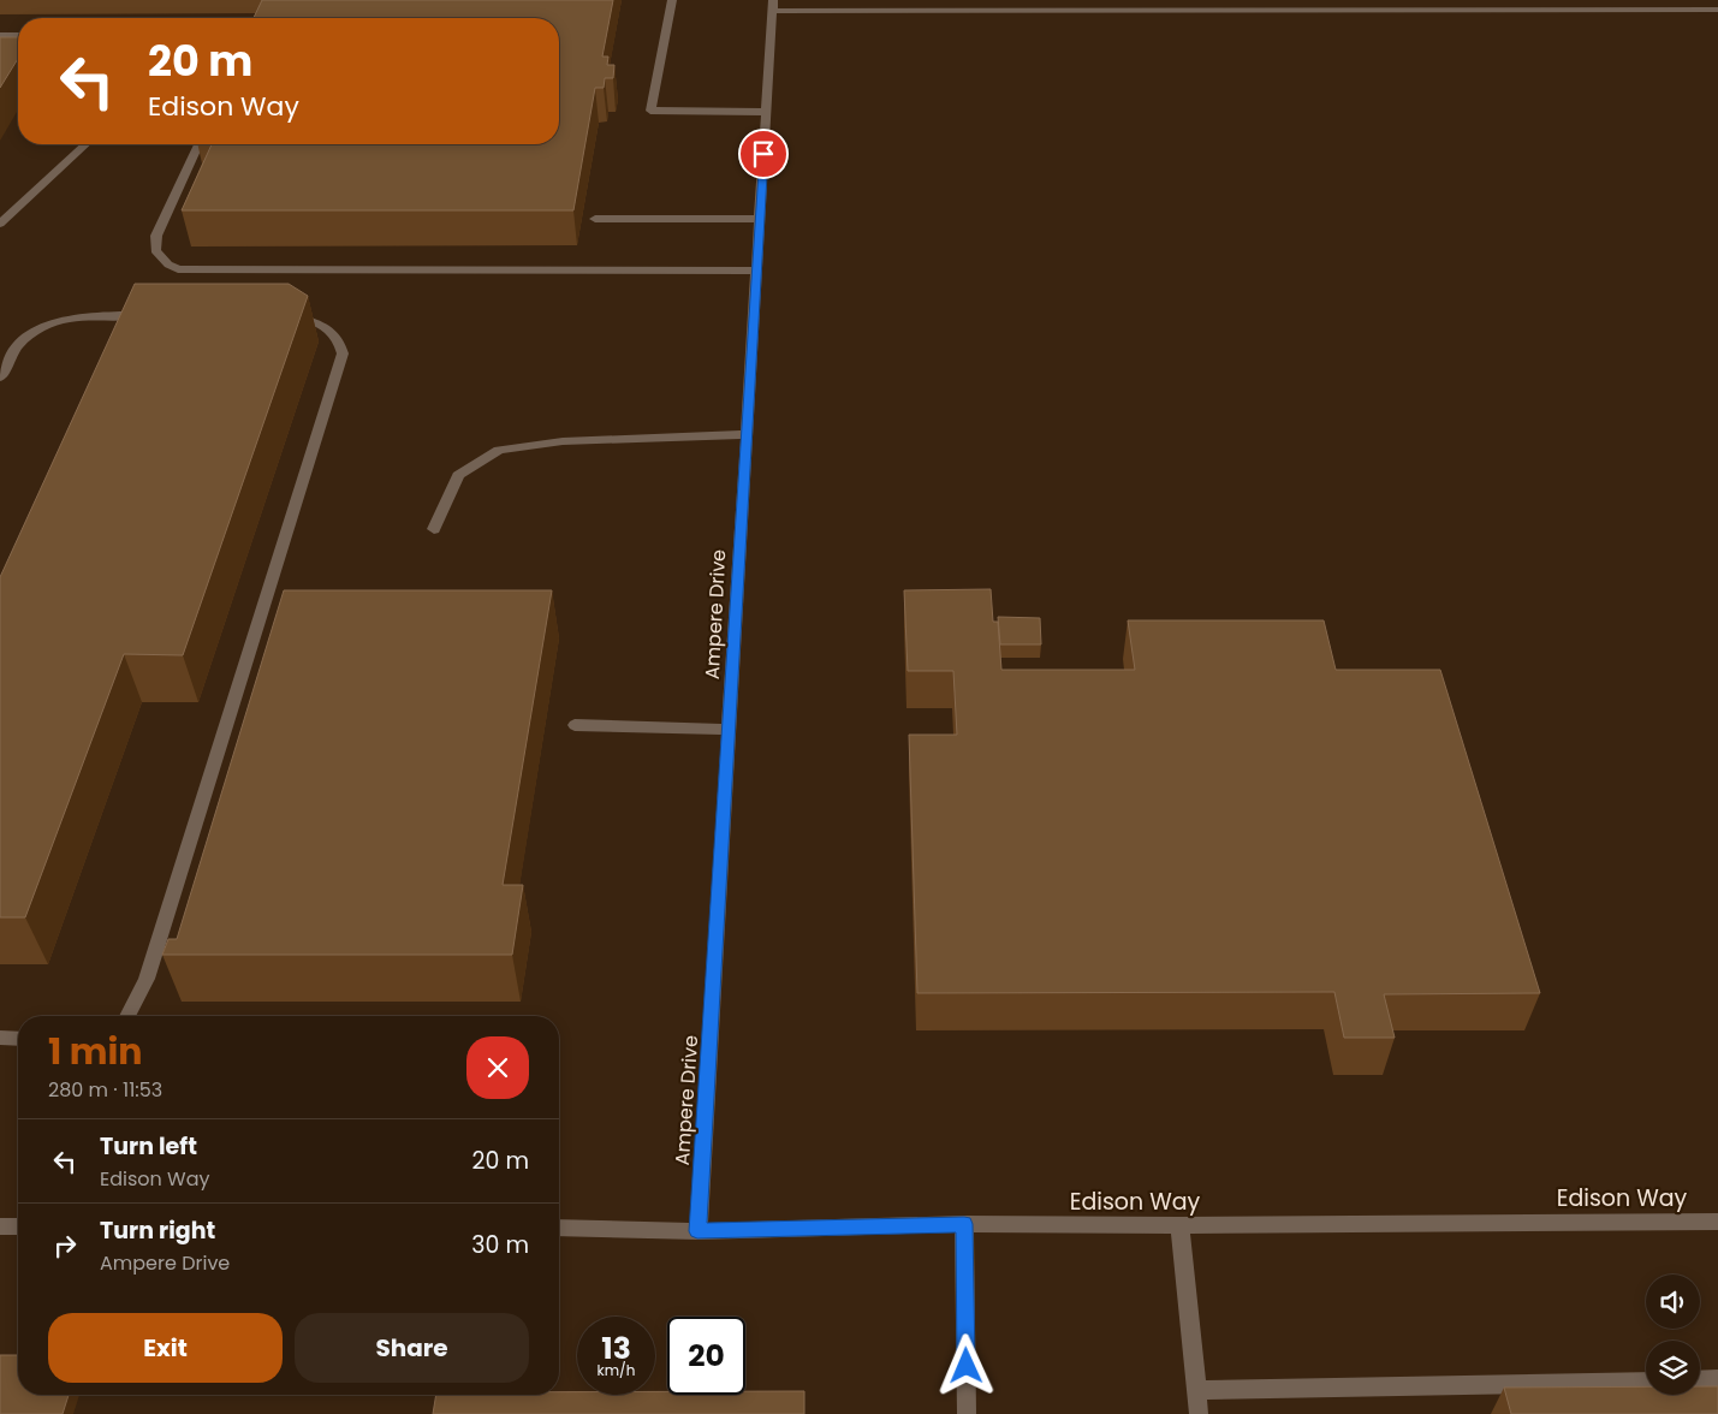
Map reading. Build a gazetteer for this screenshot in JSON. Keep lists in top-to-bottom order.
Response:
{
  "streets": {
    "street": ["Ampere Drive", "Edison Way"]
  },
  "crossings": [
    ["Ampere Drive", "Edison Way"]
  ],
  "page": {
    "turn": ["20 m", "Edison Way"],
    "heading": ["1 min", "280 m · 11:53"],
    "list": [
      {
        "name": "Turn left",
        "note": "Edison Way",
        "value": "20 m"
      },
      {
        "name": "Turn right",
        "note": "Ampere Drive",
        "value": "30 m"
      }
    ],
    "buttons": ["Exit", "Share"],
    "speed": "13 km/h",
    "limit": "20"
  }
}
